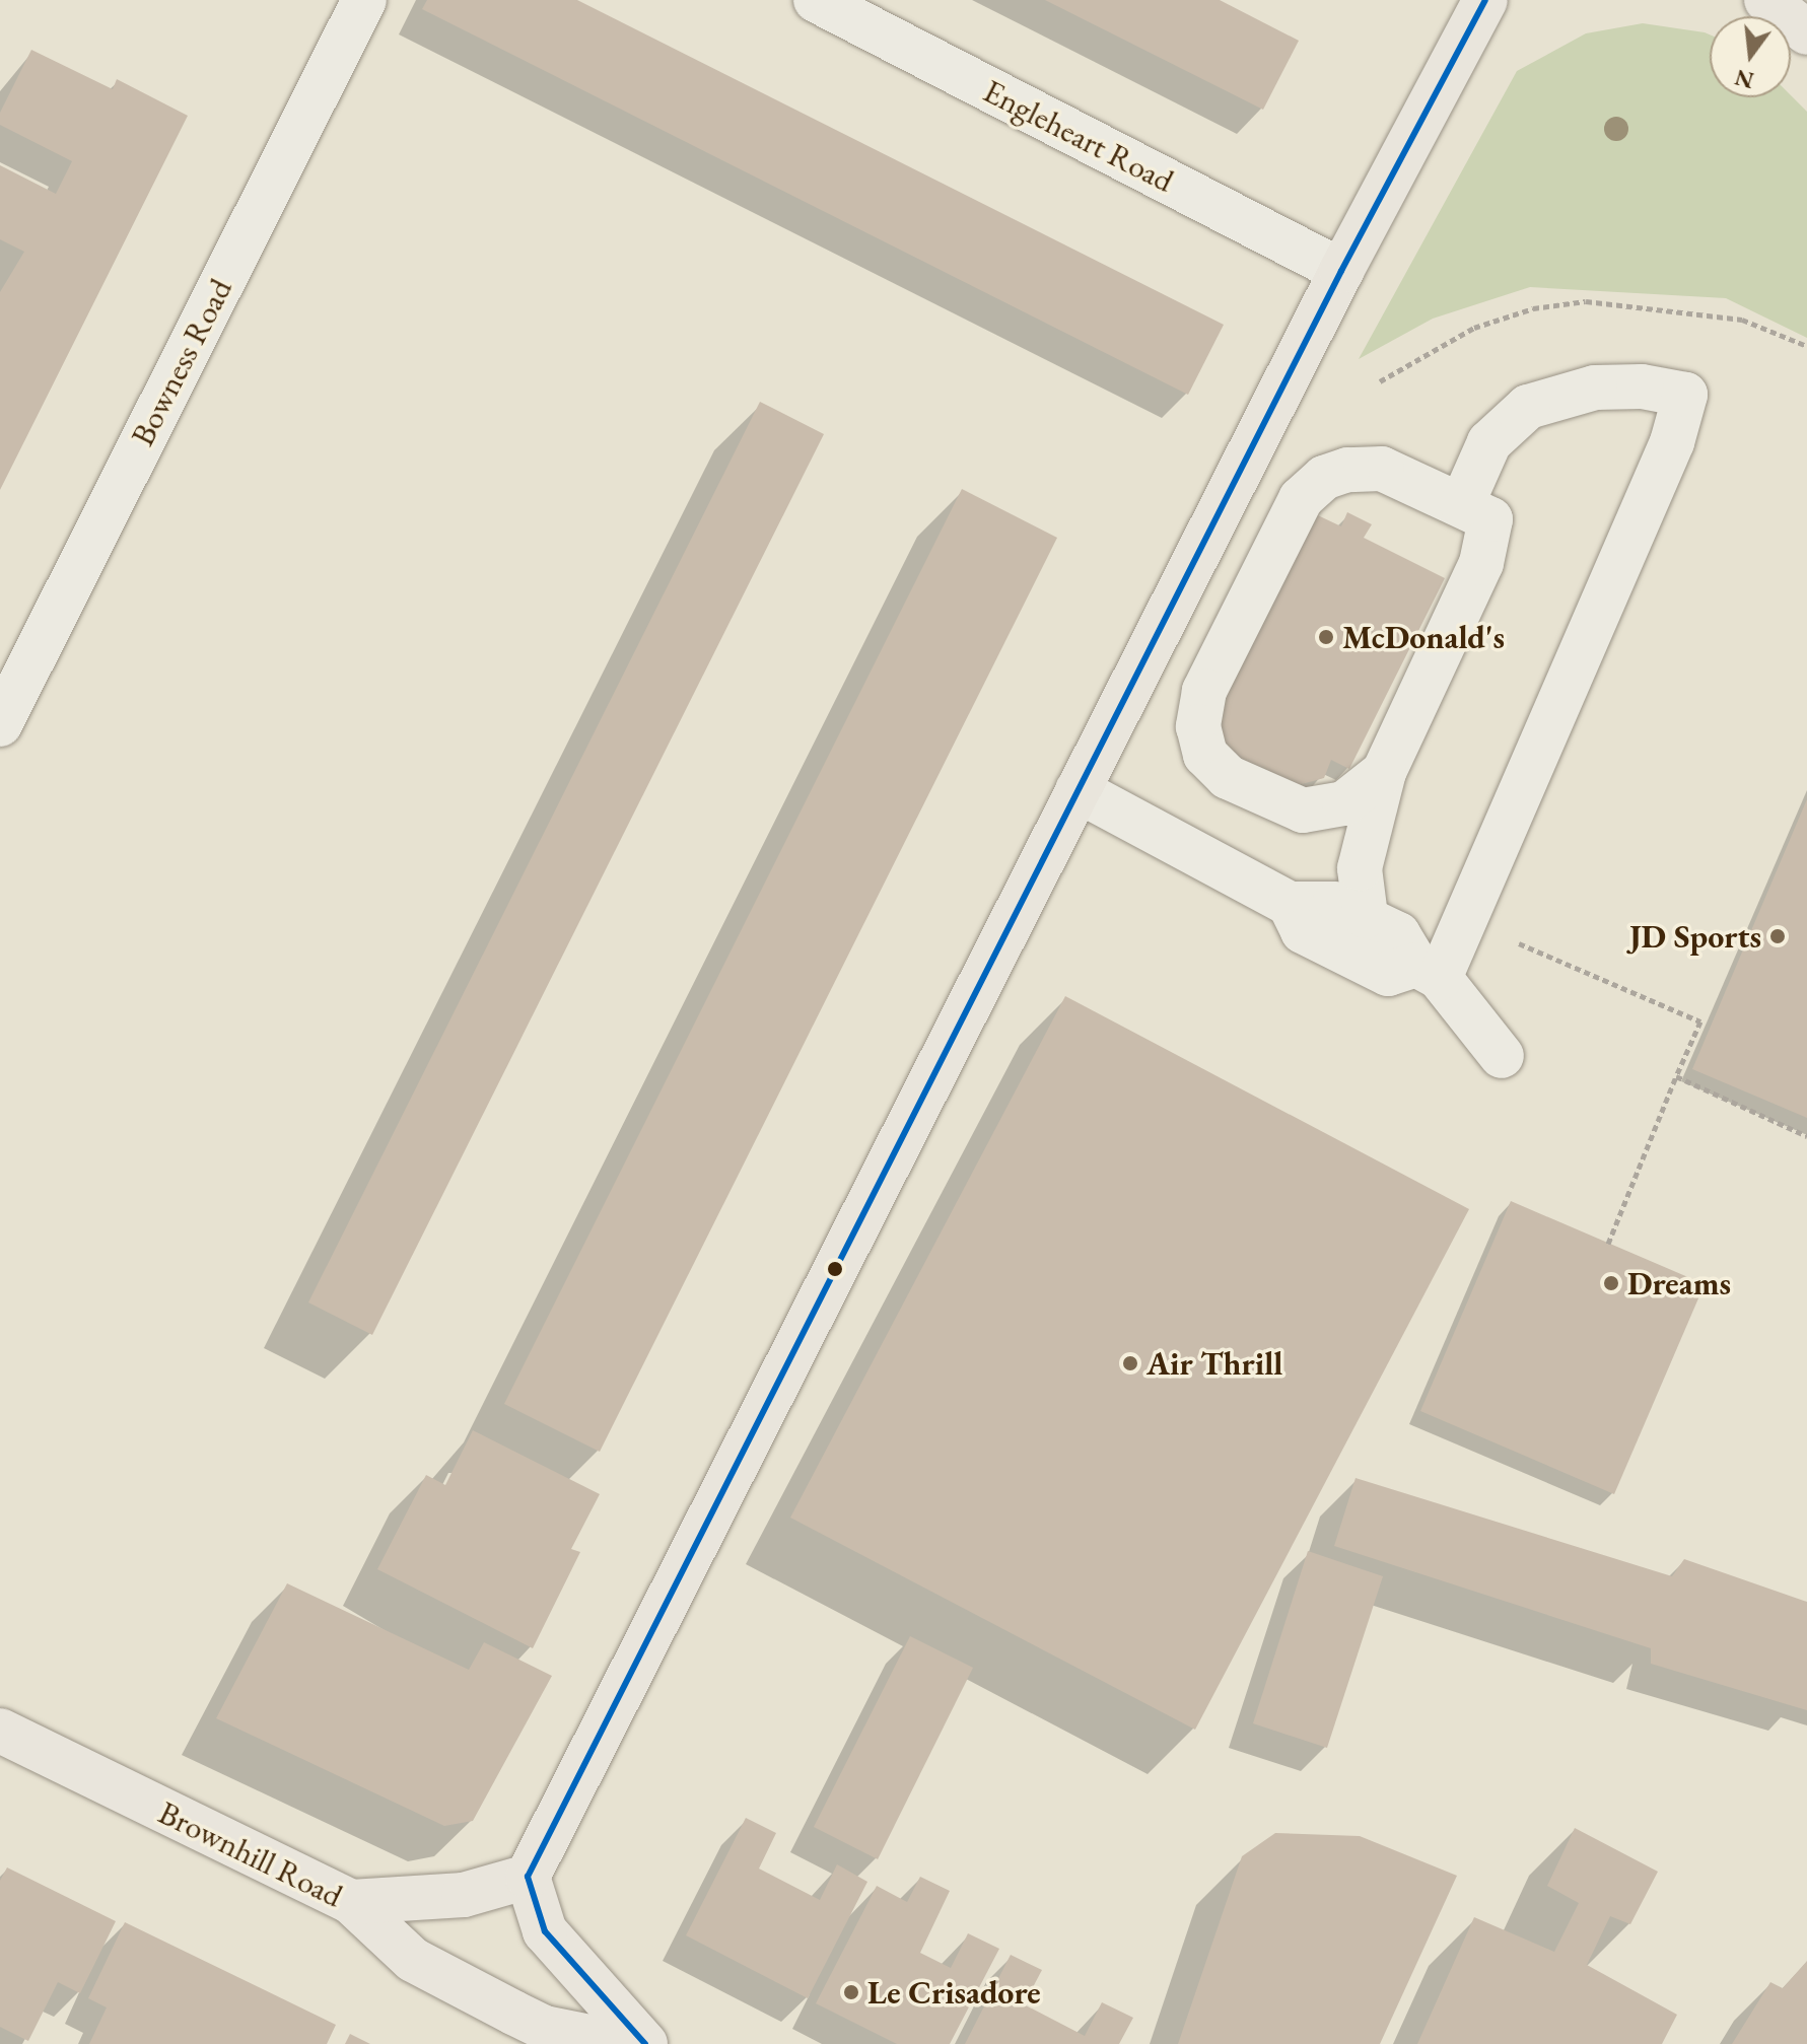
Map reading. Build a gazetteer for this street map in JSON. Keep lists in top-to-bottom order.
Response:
{
  "streets": {
    "highway": ["Brownhill Road"],
    "street": ["Engleheart Road", "Bowness Road"]
  },
  "places": [
    "McDonald's",
    "JD Sports",
    "Dreams",
    "Air Thrill",
    "Le Crisadore"
  ],
  "north": "bottom"
}
